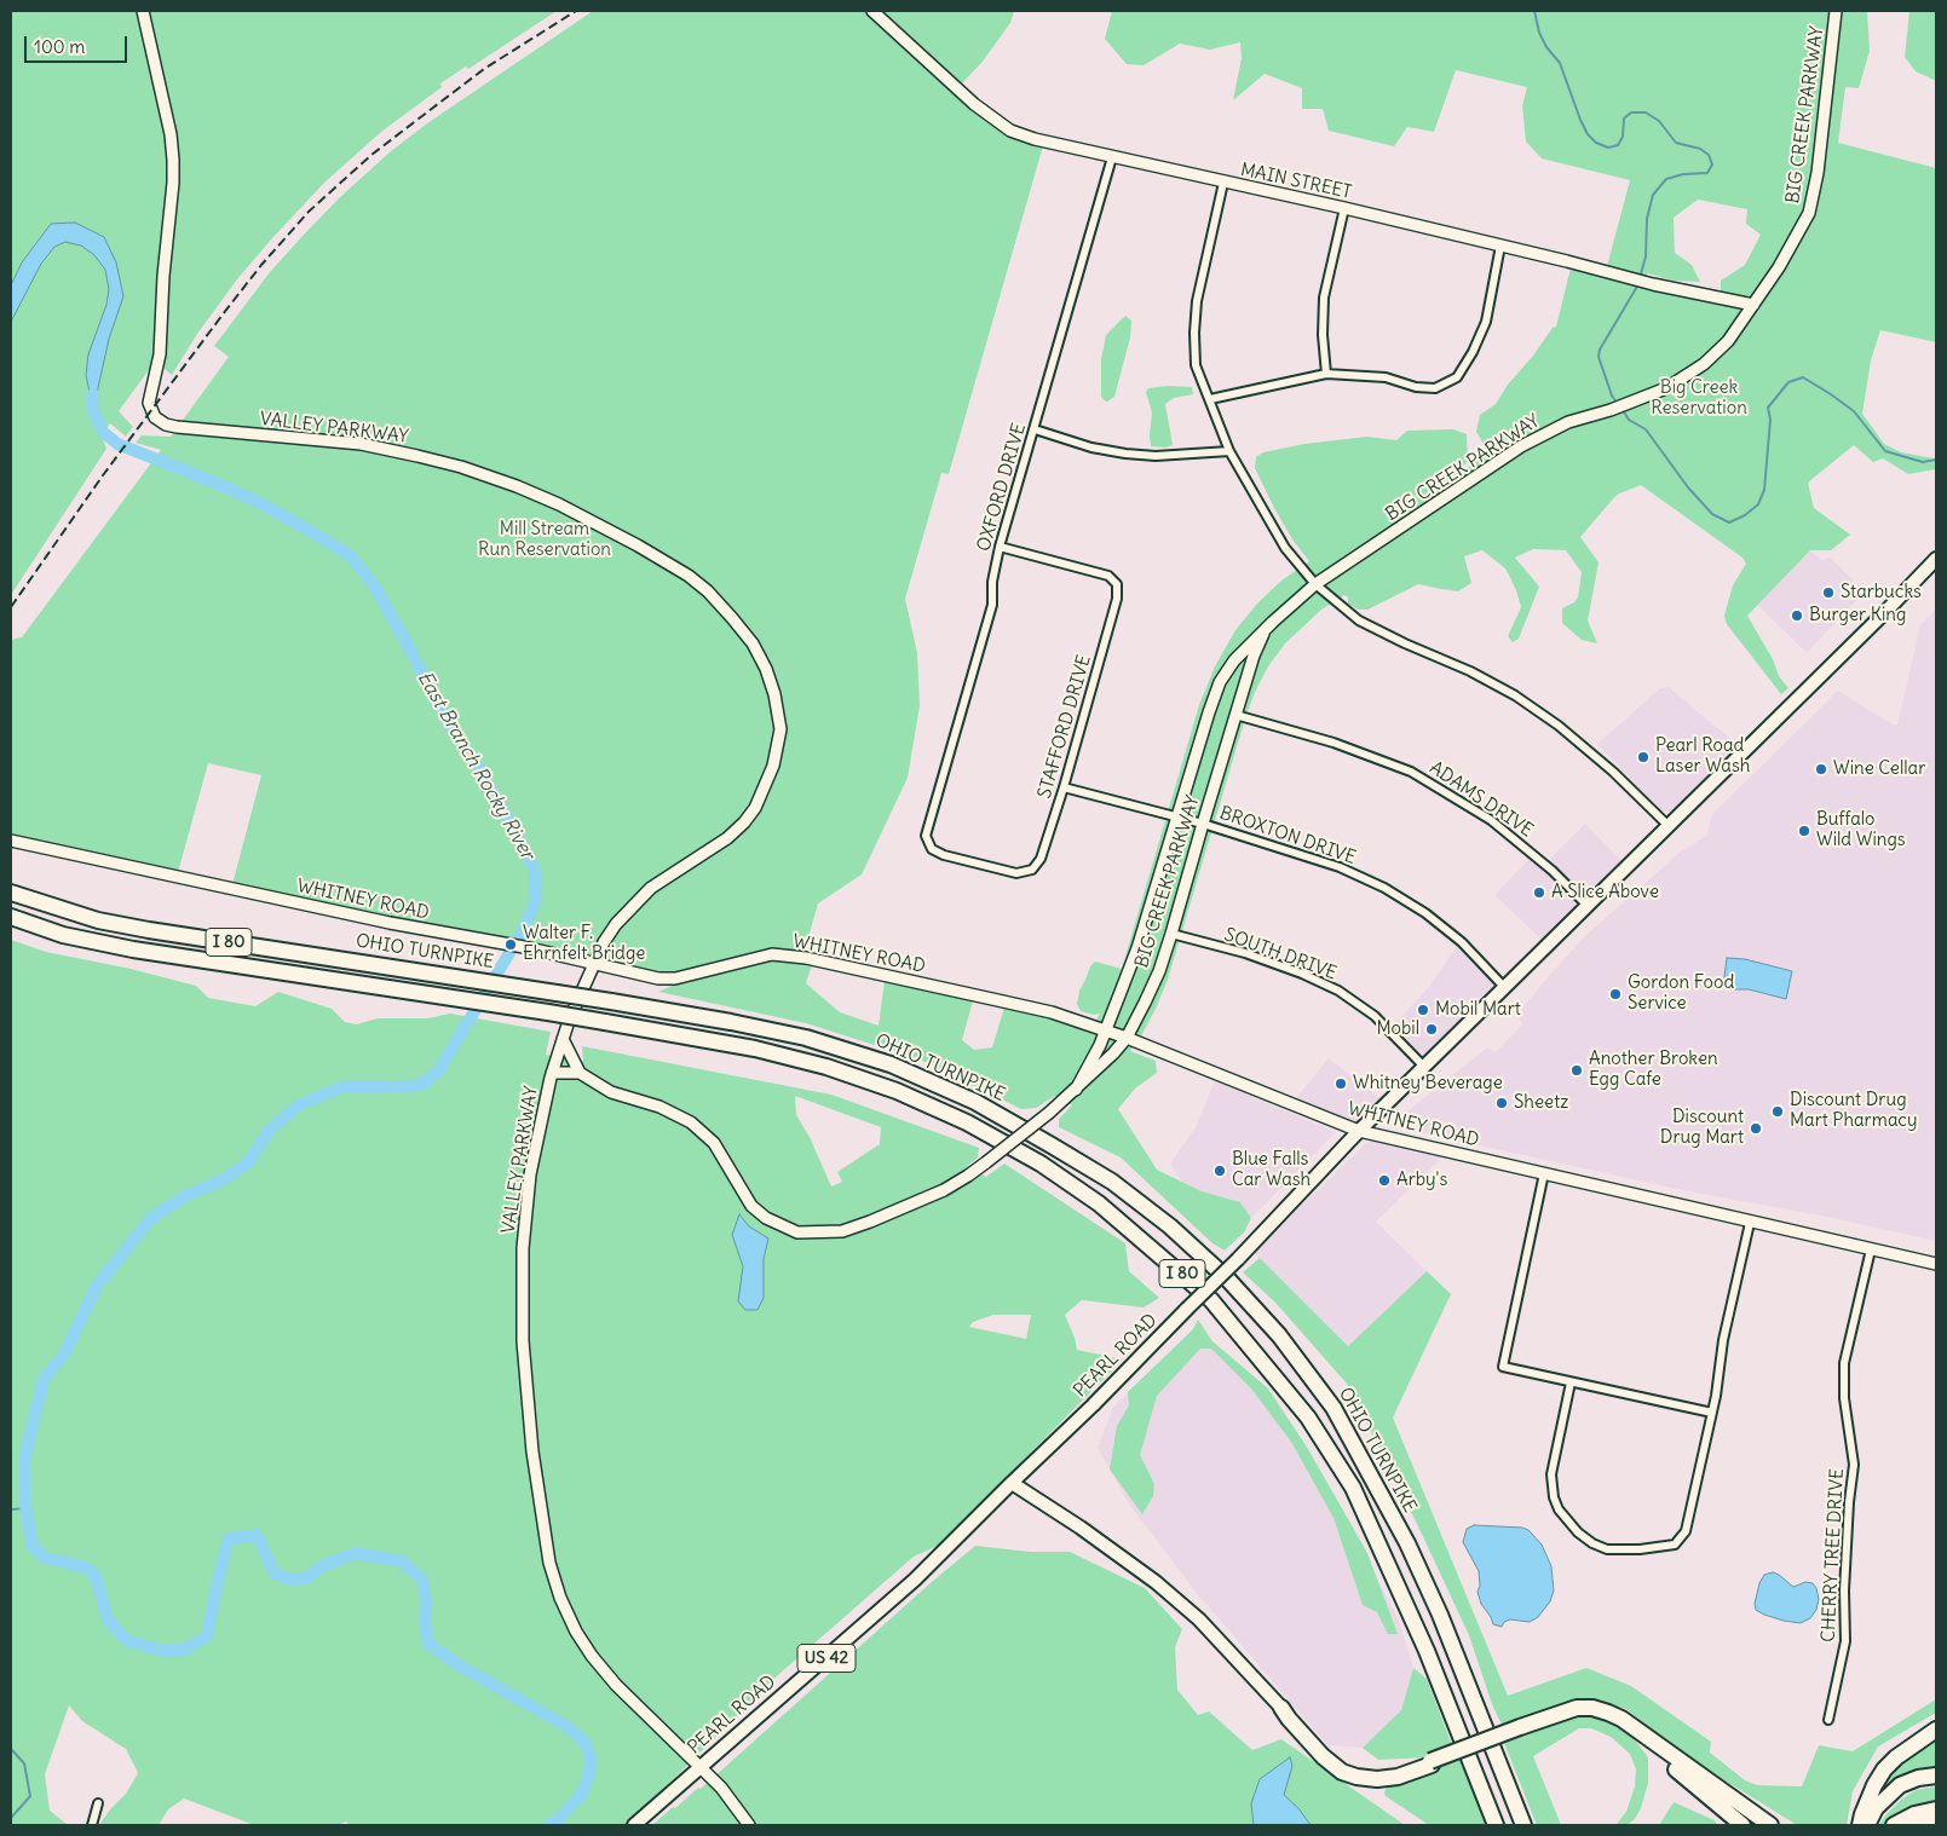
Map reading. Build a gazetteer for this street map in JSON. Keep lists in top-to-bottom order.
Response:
{
  "streets": {
    "highway": ["I 80", "OHIO TURNPIKE"],
    "main road": ["PEARL ROAD", "US 42"],
    "street": [
      "BIG CREEK PARKWAY",
      "MAIN STREET",
      "VALLEY PARKWAY",
      "OXFORD DRIVE",
      "STAFFORD DRIVE",
      "ADAMS DRIVE",
      "BROXTON DRIVE",
      "WHITNEY ROAD",
      "SOUTH DRIVE",
      "CHERRY TREE DRIVE"
    ]
  },
  "crossings": [
    ["BIG CREEK PARKWAY", "MAIN STREET"],
    ["BIG CREEK PARKWAY", "ADAMS DRIVE"],
    ["BIG CREEK PARKWAY", "BROXTON DRIVE"],
    ["BIG CREEK PARKWAY", "WHITNEY ROAD"],
    ["BIG CREEK PARKWAY", "SOUTH DRIVE"],
    ["MAIN STREET", "OXFORD DRIVE"],
    ["VALLEY PARKWAY", "WHITNEY ROAD"],
    ["VALLEY PARKWAY", "PEARL ROAD"],
    ["OXFORD DRIVE", "STAFFORD DRIVE"],
    ["STAFFORD DRIVE", "BROXTON DRIVE"],
    ["ADAMS DRIVE", "PEARL ROAD"],
    ["BROXTON DRIVE", "PEARL ROAD"],
    ["WHITNEY ROAD", "PEARL ROAD"],
    ["WHITNEY ROAD", "CHERRY TREE DRIVE"],
    ["SOUTH DRIVE", "PEARL ROAD"]
  ],
  "water": ["East Branch Rocky River"],
  "parks": ["Big Creek Reservation", "Mill Stream Run Reservation"],
  "places": [
    "Starbucks",
    "Burger King",
    "Pearl Road Laser Wash",
    "Wine Cellar",
    "Buffalo Wild Wings",
    "A Slice Above",
    "Walter F. Ehrnfelt Bridge",
    "Gordon Food Service",
    "Mobil Mart",
    "Mobil",
    "Another Broken Egg Cafe",
    "Whitney Beverage",
    "Sheetz",
    "Discount Drug Mart Pharmacy",
    "Discount Drug Mart",
    "Blue Falls Car Wash",
    "Arby's"
  ],
  "scale_bar": "100 m"
}
